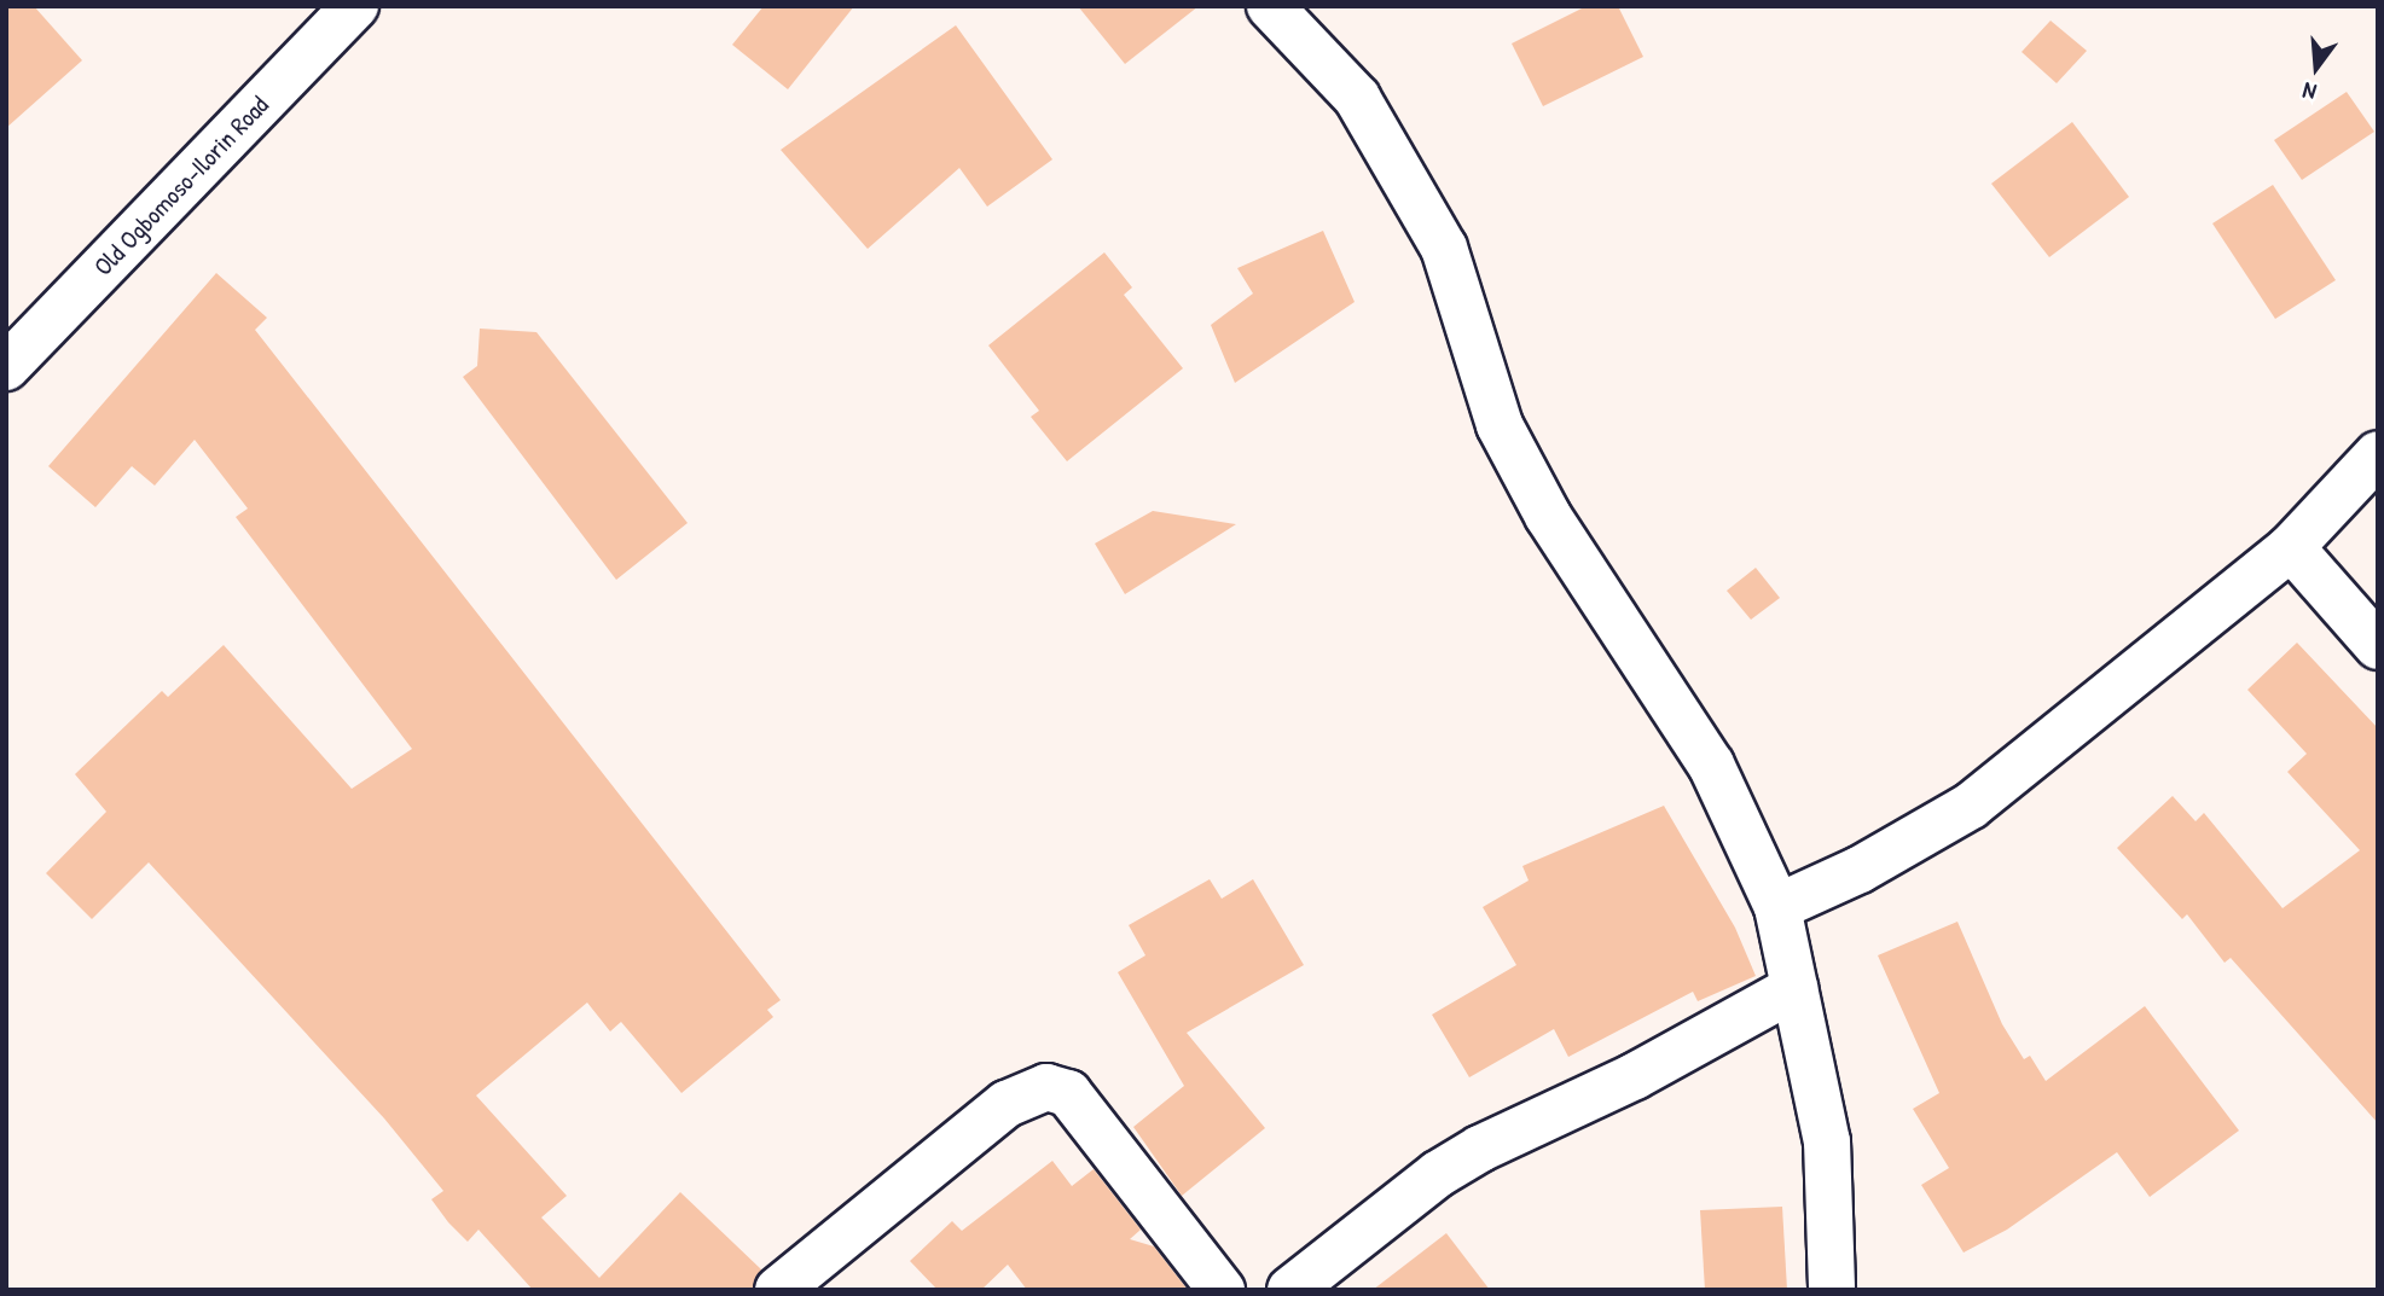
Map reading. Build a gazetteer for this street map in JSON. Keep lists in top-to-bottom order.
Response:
{
  "streets": {
    "main road": ["Old Ogbomoso-Ilorin Road"]
  },
  "north": "bottom"
}
